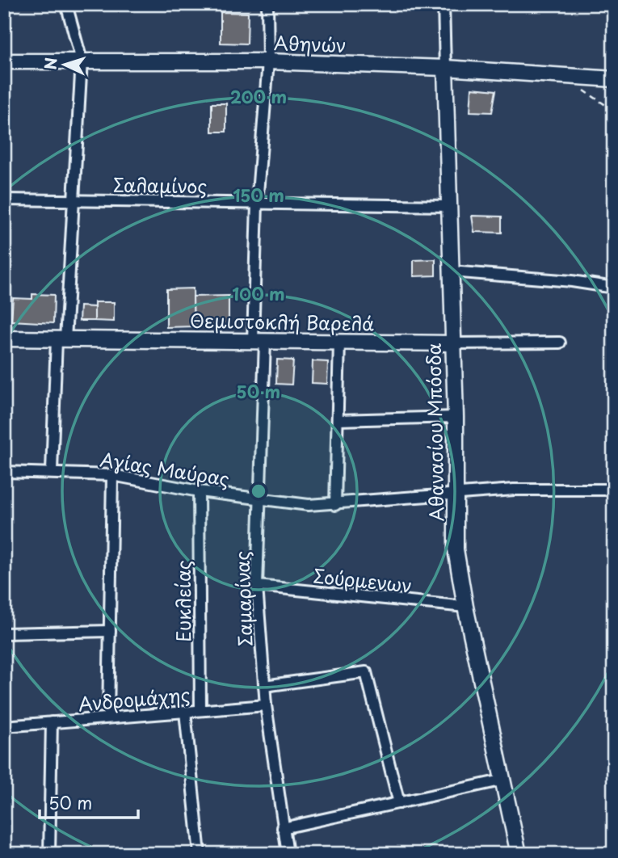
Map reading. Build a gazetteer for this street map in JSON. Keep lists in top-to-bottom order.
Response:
{
  "streets": {
    "street": [
      "Αθηνών",
      "Σαλαμίνος",
      "Θεμιστοκλή Βαρελά",
      "Αθανασίου Μπόσδα",
      "Αγίας Μαύρας",
      "Σούρμενων",
      "Σαμαρίνας",
      "Ευκλείας",
      "Ανδρομάχης"
    ]
  },
  "crossings": [
    ["Αθηνών", "Αθανασίου Μπόσδα"],
    ["Αθηνών", "Σαμαρίνας"],
    ["Σαλαμίνος", "Αθανασίου Μπόσδα"],
    ["Σαλαμίνος", "Σαμαρίνας"],
    ["Θεμιστοκλή Βαρελά", "Αθανασίου Μπόσδα"],
    ["Θεμιστοκλή Βαρελά", "Σαμαρίνας"],
    ["Αθανασίου Μπόσδα", "Αγίας Μαύρας"],
    ["Αθανασίου Μπόσδα", "Σούρμενων"],
    ["Αγίας Μαύρας", "Σαμαρίνας"],
    ["Αγίας Μαύρας", "Ευκλείας"],
    ["Σούρμενων", "Σαμαρίνας"],
    ["Σαμαρίνας", "Ανδρομάχης"],
    ["Ευκλείας", "Ανδρομάχης"]
  ],
  "scale_bar": "50 m",
  "north": "left",
  "rings": [
    "200 m",
    "150 m",
    "100 m",
    "50 m"
  ]
}
